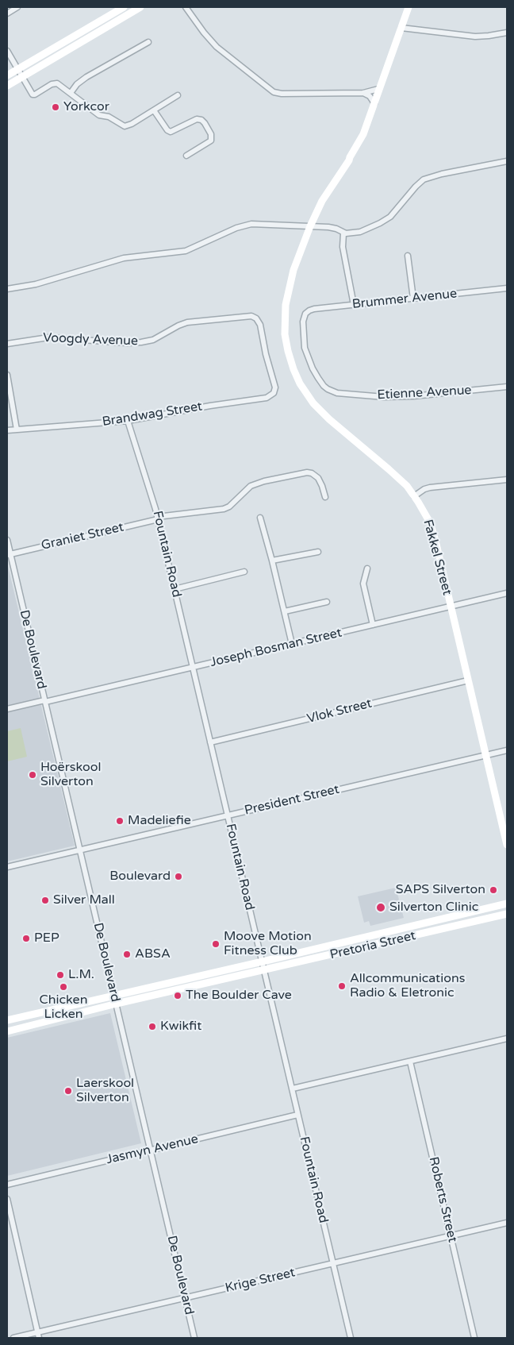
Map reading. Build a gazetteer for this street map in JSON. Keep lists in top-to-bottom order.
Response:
{
  "streets": {
    "main road": ["Fakkel Street", "Pretoria Street"],
    "street": [
      "Brummer Avenue",
      "Voogdy Avenue",
      "Etienne Avenue",
      "Brandwag Street",
      "Graniet Street",
      "Fountain Road",
      "Joseph Bosman Street",
      "De Boulevard",
      "Vlok Street",
      "President Street",
      "Jasmyn Avenue",
      "Roberts Street",
      "Krige Street"
    ]
  },
  "crossings": [
    ["Brummer Avenue", "Etienne Avenue"],
    ["Voogdy Avenue", "Brandwag Street"],
    ["Brandwag Street", "Fountain Road"],
    ["Graniet Street", "Fountain Road"],
    ["Graniet Street", "De Boulevard"],
    ["Fountain Road", "Joseph Bosman Street"],
    ["Fountain Road", "Vlok Street"],
    ["Fountain Road", "President Street"],
    ["Fountain Road", "Pretoria Street"],
    ["Fountain Road", "Jasmyn Avenue"],
    ["Fountain Road", "Krige Street"],
    ["Fakkel Street", "Joseph Bosman Street"],
    ["Fakkel Street", "Vlok Street"],
    ["Fakkel Street", "President Street"],
    ["Joseph Bosman Street", "De Boulevard"],
    ["De Boulevard", "President Street"],
    ["De Boulevard", "Pretoria Street"],
    ["De Boulevard", "Jasmyn Avenue"],
    ["De Boulevard", "Krige Street"],
    ["Roberts Street", "Krige Street"]
  ],
  "places": [
    "Yorkcor",
    "Hoërskool Silverton",
    "Madeliefie",
    "Boulevard",
    "SAPS Silverton",
    "Silver Mall",
    "Silverton Clinic",
    "PEP",
    "Moove Motion Fitness Club",
    "ABSA",
    "L.M.",
    "Allcommunications Radio & Eletronic",
    "Chicken Licken",
    "The Boulder Cave",
    "Kwikfit",
    "Laerskool Silverton"
  ]
}
